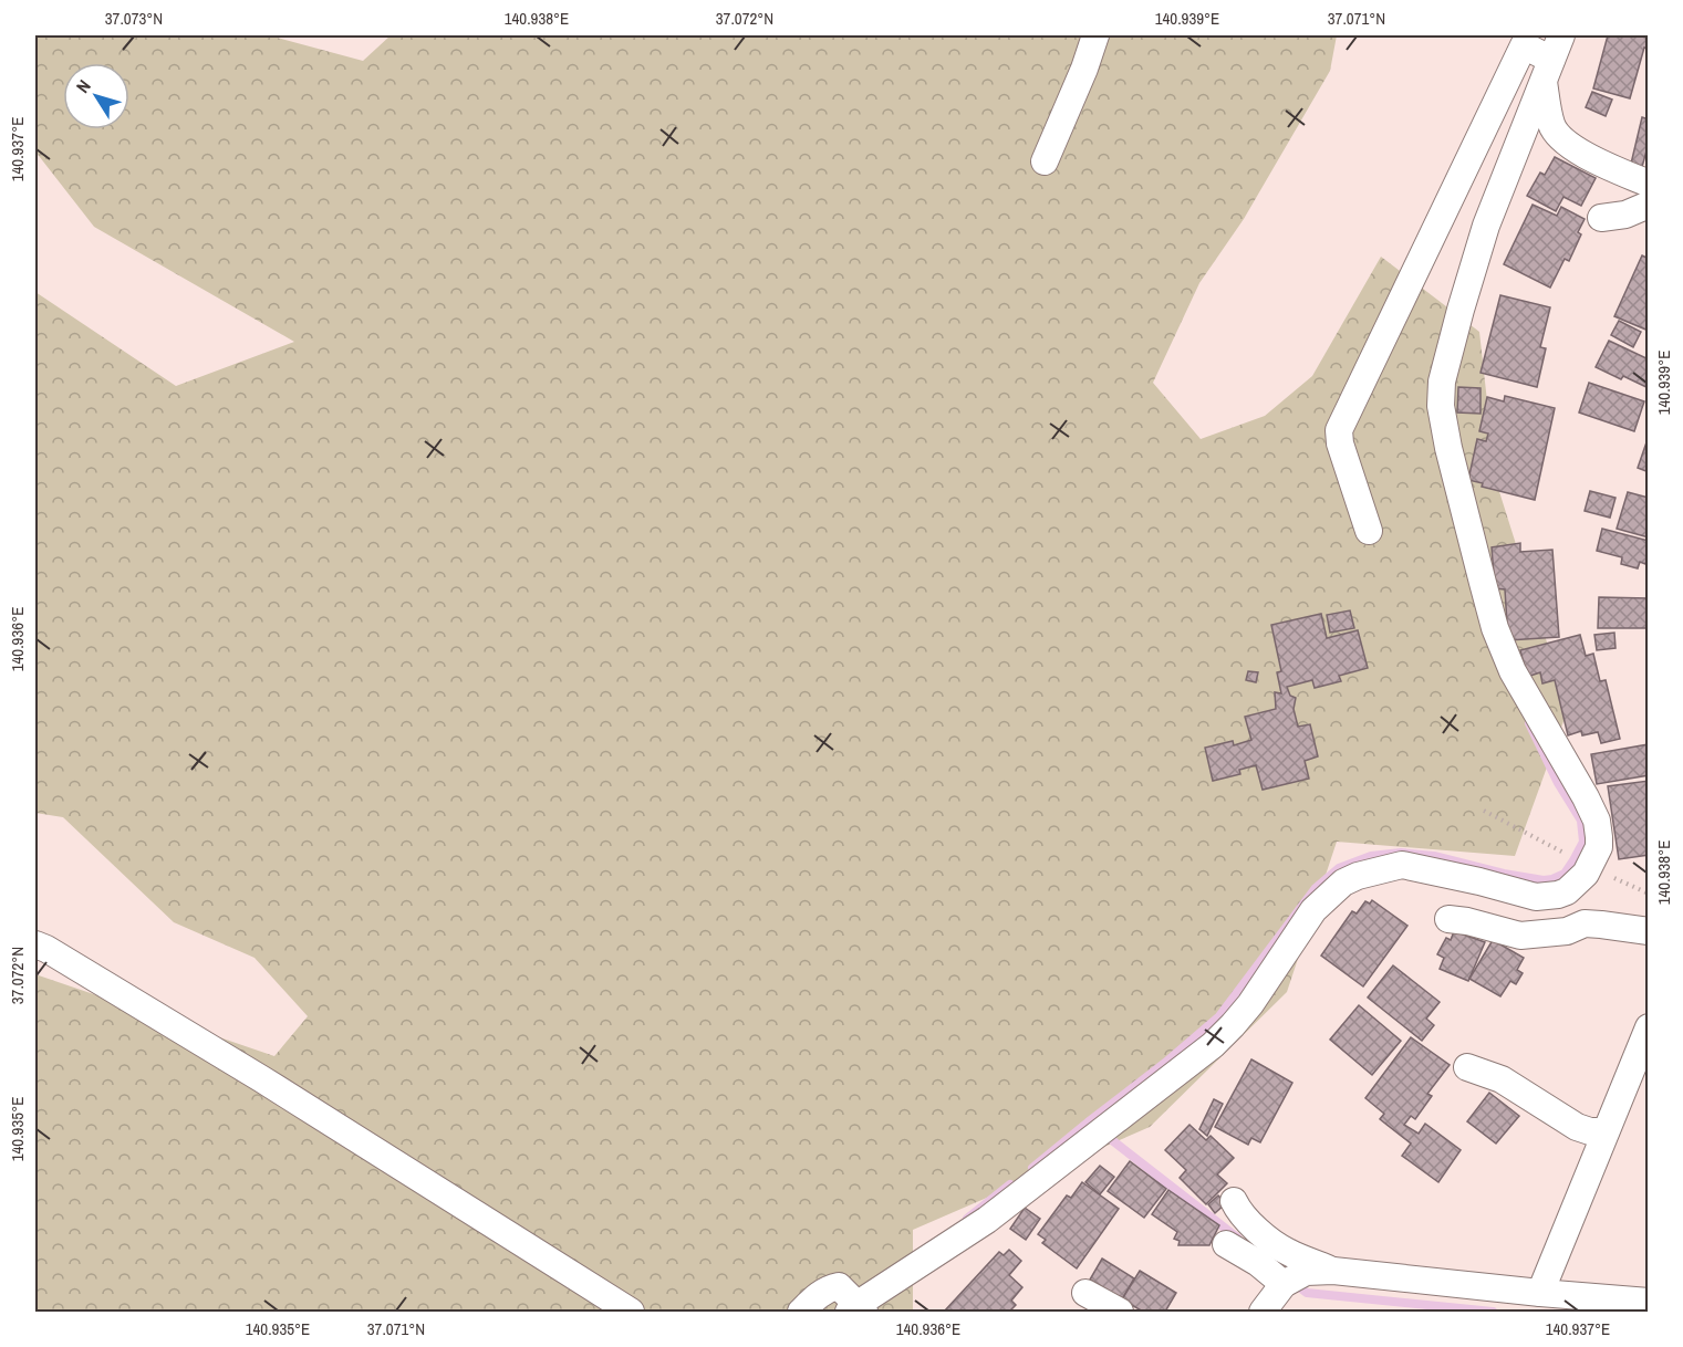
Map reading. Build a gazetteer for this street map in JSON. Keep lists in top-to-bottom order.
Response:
{
  "north": "top left",
  "coordinates": [
    "37.073°N",
    "140.938°E",
    "37.072°N",
    "140.939°E",
    "37.071°N",
    "140.937°E",
    "140.936°E",
    "140.935°E"
  ]
}
